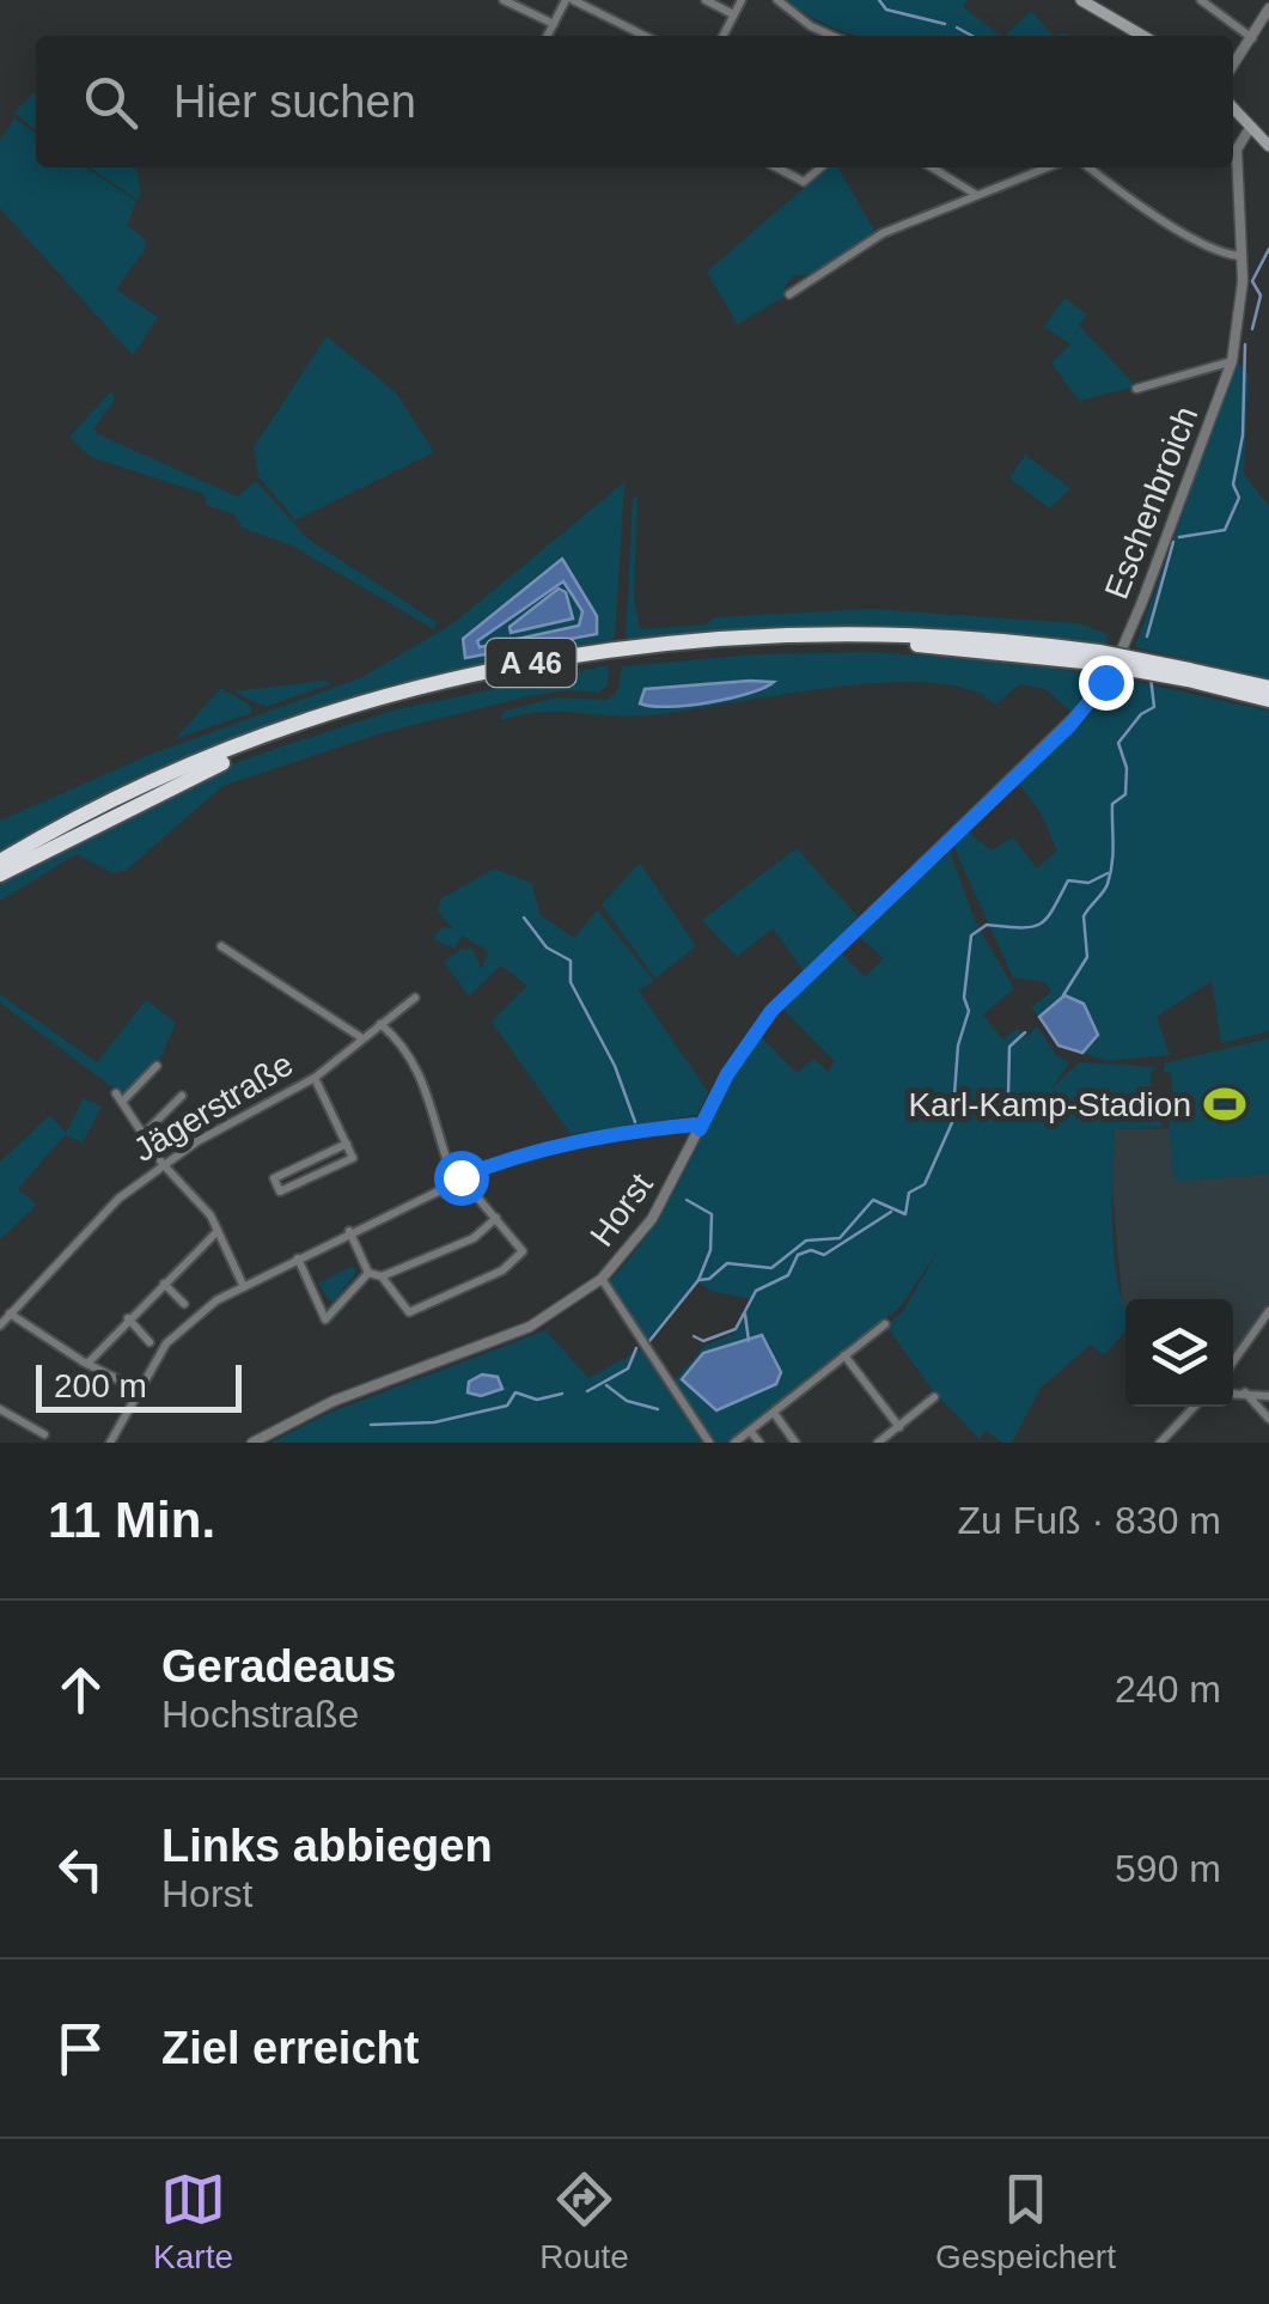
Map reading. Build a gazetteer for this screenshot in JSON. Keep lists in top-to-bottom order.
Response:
{
  "streets": {
    "highway": ["A 46"],
    "street": ["Eschenbroich", "Jägerstraße", "Horst"]
  },
  "crossings": [
    ["Eschenbroich", "Horst"]
  ],
  "places": {
    "sports": ["Karl-Kamp-Stadion"]
  },
  "scale_bar": "200 m",
  "page": {
    "search": "Hier suchen",
    "scale": "200 m",
    "heading": ["11 Min.", "Zu Fuß · 830 m"],
    "list": [
      ["Geradeaus", "Hochstraße", "240 m"],
      ["Links abbiegen", "Horst", "590 m"],
      "Ziel erreicht"
    ],
    "nav": ["Karte", "Route", "Gespeichert"]
  }
}
